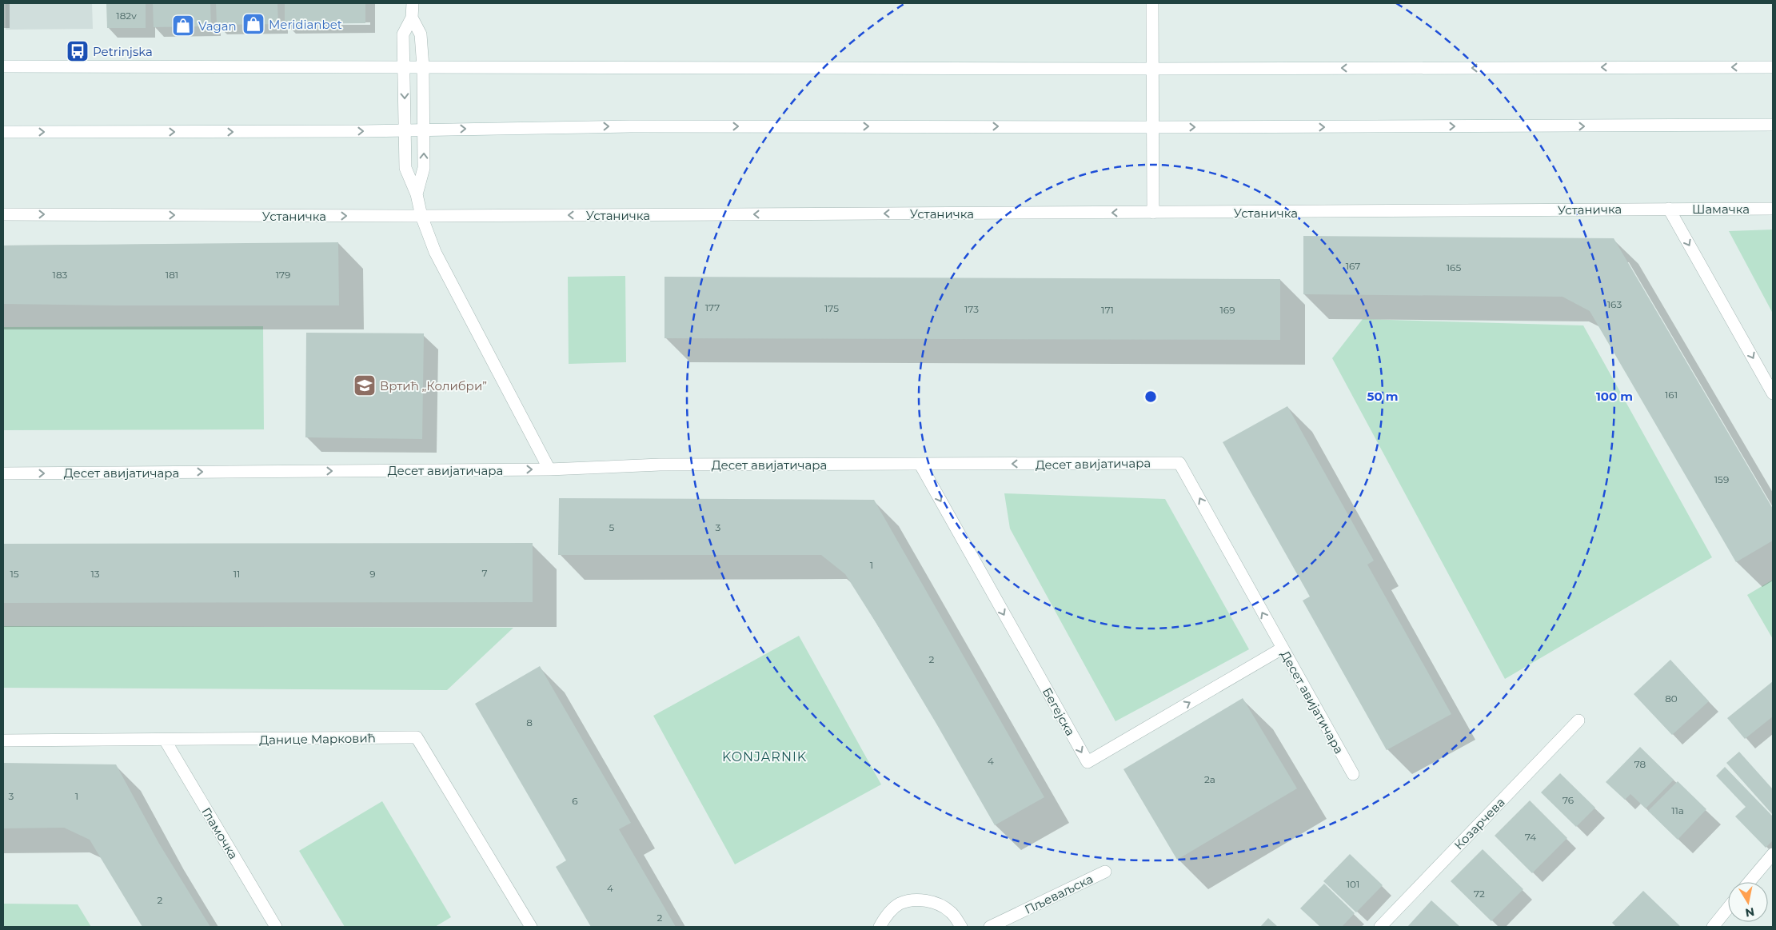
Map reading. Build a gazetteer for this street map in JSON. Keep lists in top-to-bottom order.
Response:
{
  "streets": {
    "main road": [
      "Шамачка",
      "Устаничка",
      "Десет авијатичара",
      "Бегејска",
      "Данице Марковић",
      "Козарчева",
      "Гламочка",
      "Пљеваљска"
    ]
  },
  "crossings": [
    ["Шамачка", "Устаничка"],
    ["Десет авијатичара", "Бегејска"],
    ["Данице Марковић", "Гламочка"]
  ],
  "districts": ["KONJARNIK"],
  "places": {
    "shop": ["Meridianbet", "Vagan"],
    "bus stop": ["Petrinjska"],
    "school or university": ["Вртић „Колибри”"]
  },
  "house_numbers": [
    "182v",
    "167",
    "165",
    "183",
    "181",
    "179",
    "163",
    "177",
    "175",
    "173",
    "171",
    "169",
    "161",
    "159",
    "5",
    "3",
    "1",
    "7",
    "15",
    "13",
    "11",
    "9",
    "2",
    "80",
    "8",
    "4",
    "78",
    "2a",
    "3",
    "1",
    "76",
    "6",
    "11a",
    "74",
    "101",
    "4",
    "72",
    "2",
    "2"
  ],
  "north": "bottom",
  "rings": ["50 m", "100 m"]
}
